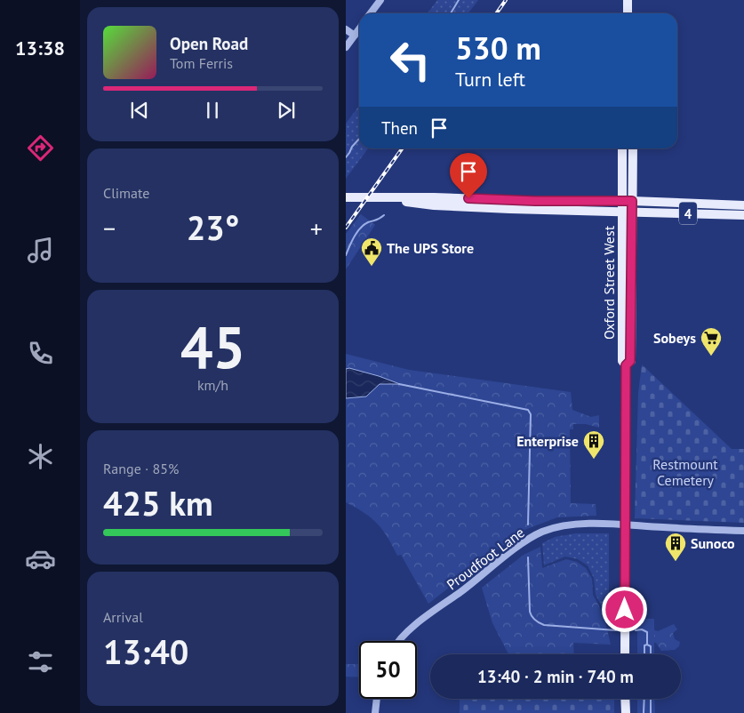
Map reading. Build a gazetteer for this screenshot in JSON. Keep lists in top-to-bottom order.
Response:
{
  "streets": {
    "main road": ["4", "Oxford Street West"],
    "street": ["Proudfoot Lane"]
  },
  "crossings": [
    ["4", "Oxford Street West"],
    ["Oxford Street West", "Proudfoot Lane"]
  ],
  "parks": ["Restmount Cemetery"],
  "places": {
    "public building": ["The UPS Store"],
    "supermarket": ["Sobeys"],
    "building": ["Enterprise", "Sunoco"]
  },
  "page": {
    "tabs": "13:38",
    "turn": ["530 m", "Turn left"],
    "song": ["Open Road", "Tom Ferris"],
    "then": "Then",
    "tile": [
      "Climate",
      ["45", "km/h"],
      ["Range · 85%", "425 km"],
      ["Arrival", "13:40"]
    ],
    "heat": ["−", "23°", "+"],
    "limit": "50",
    "trip": "13:40 · 2 min · 740 m"
  }
}
